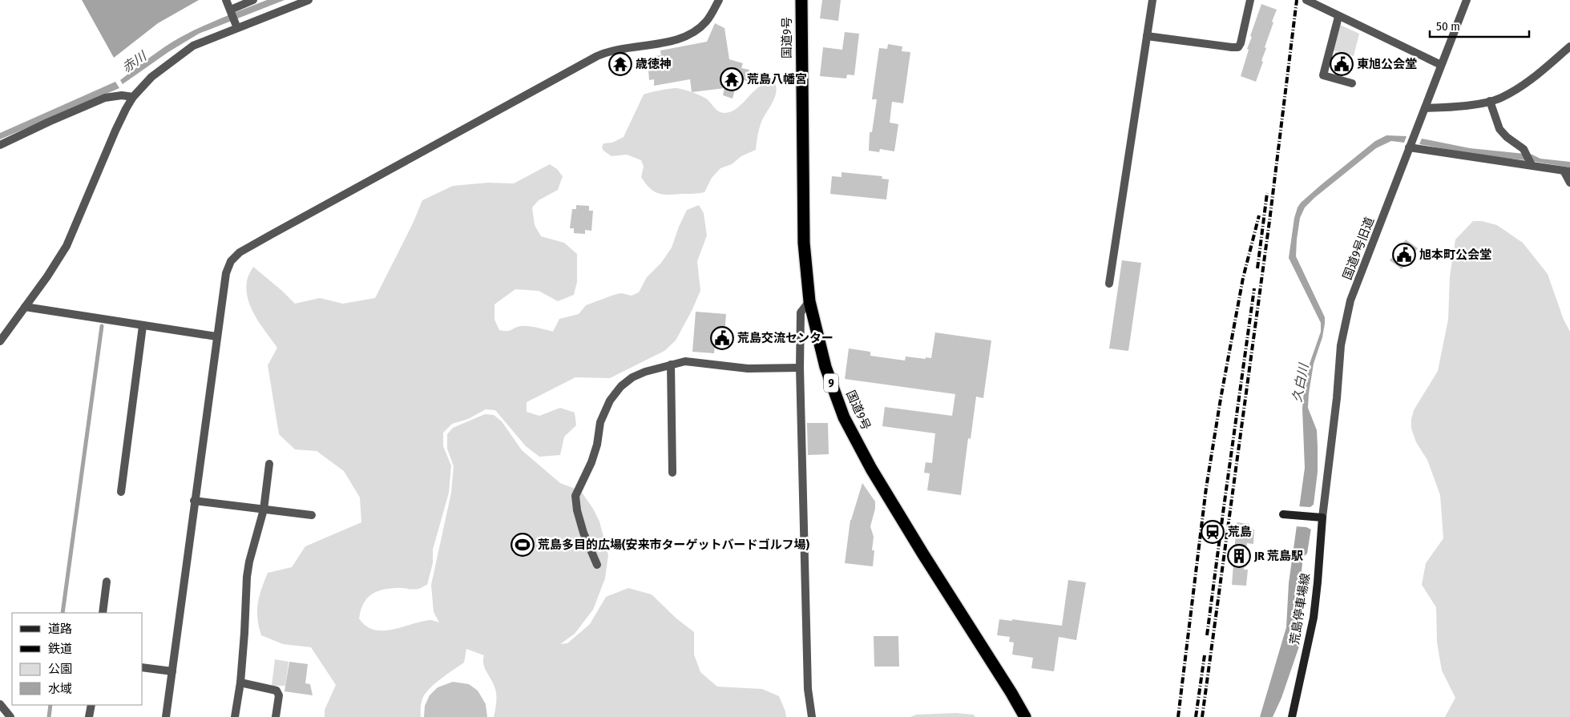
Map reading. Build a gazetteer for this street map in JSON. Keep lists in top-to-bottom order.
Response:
{
  "streets": {
    "highway": ["国道9号", "9"],
    "main road": ["荒島停車場線"],
    "street": ["国道9号旧道"]
  },
  "crossings": [
    ["国道9号旧道", "荒島停車場線"]
  ],
  "water": ["赤川", "久白川"],
  "places": {
    "temple": ["歳徳神", "荒島八幡宮"],
    "public building": ["東旭公会堂", "旭本町公会堂", "荒島交流センター"],
    "station": ["荒島"],
    "sports": ["荒島多目的広場(安来市ターゲットバードゴルフ場)"],
    "building": ["JR 荒島駅"]
  },
  "legend": [
    "道路",
    "鉄道",
    "公園",
    "水域"
  ],
  "scale_bar": "50 m"
}
